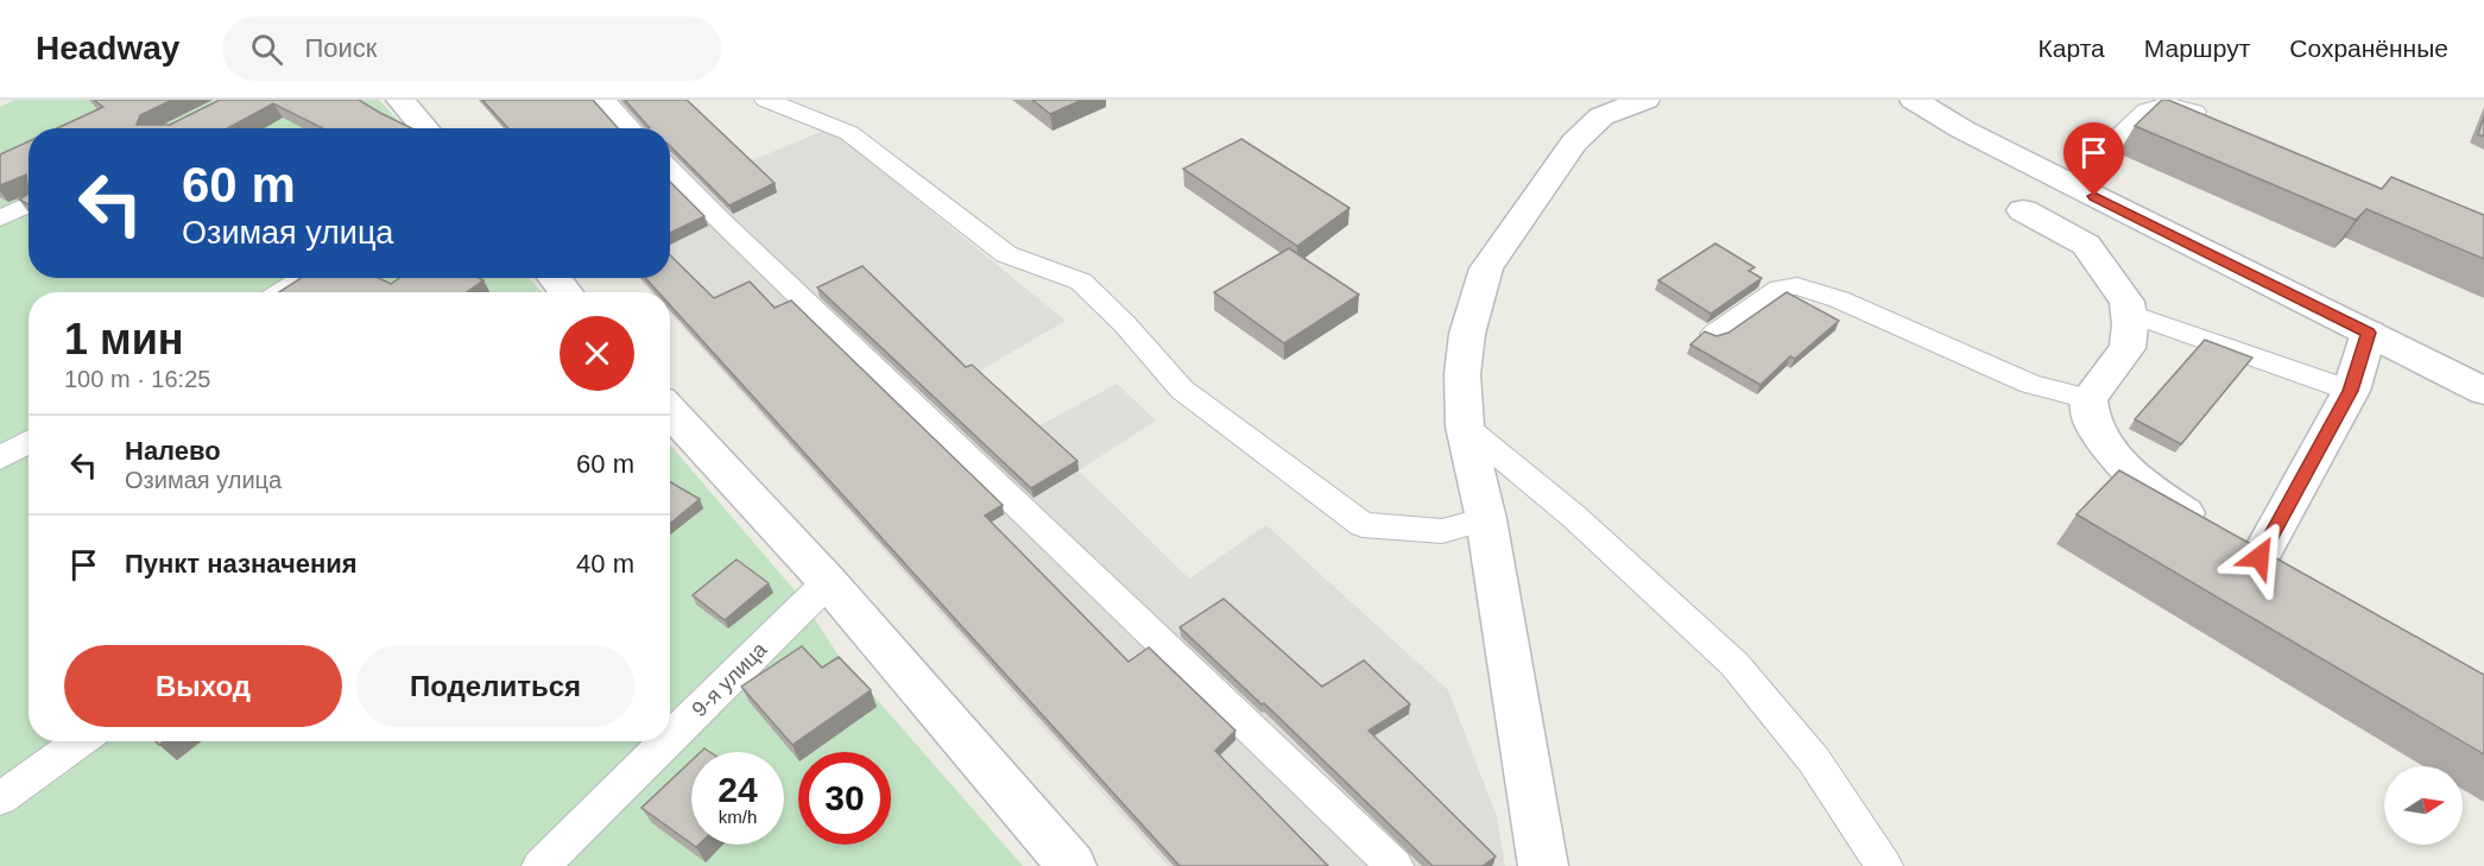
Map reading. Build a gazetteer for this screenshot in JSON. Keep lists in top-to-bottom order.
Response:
{
  "streets": {
    "lane": ["9-я улица"]
  },
  "north": "right",
  "page": {
    "header": "Headway",
    "search": "Поиск",
    "nav": ["Карта", "Маршрут", "Сохранённые"],
    "turn": ["60 m", "Озимая улица"],
    "heading": ["1 мин", "100 m · 16:25"],
    "list": [
      {
        "name": "Налево",
        "note": "Озимая улица",
        "value": "60 m"
      },
      {
        "name": "Пункт назначения",
        "value": "40 m"
      }
    ],
    "buttons": ["Выход", "Поделиться"],
    "speed": "24 km/h",
    "limit": "30"
  }
}
